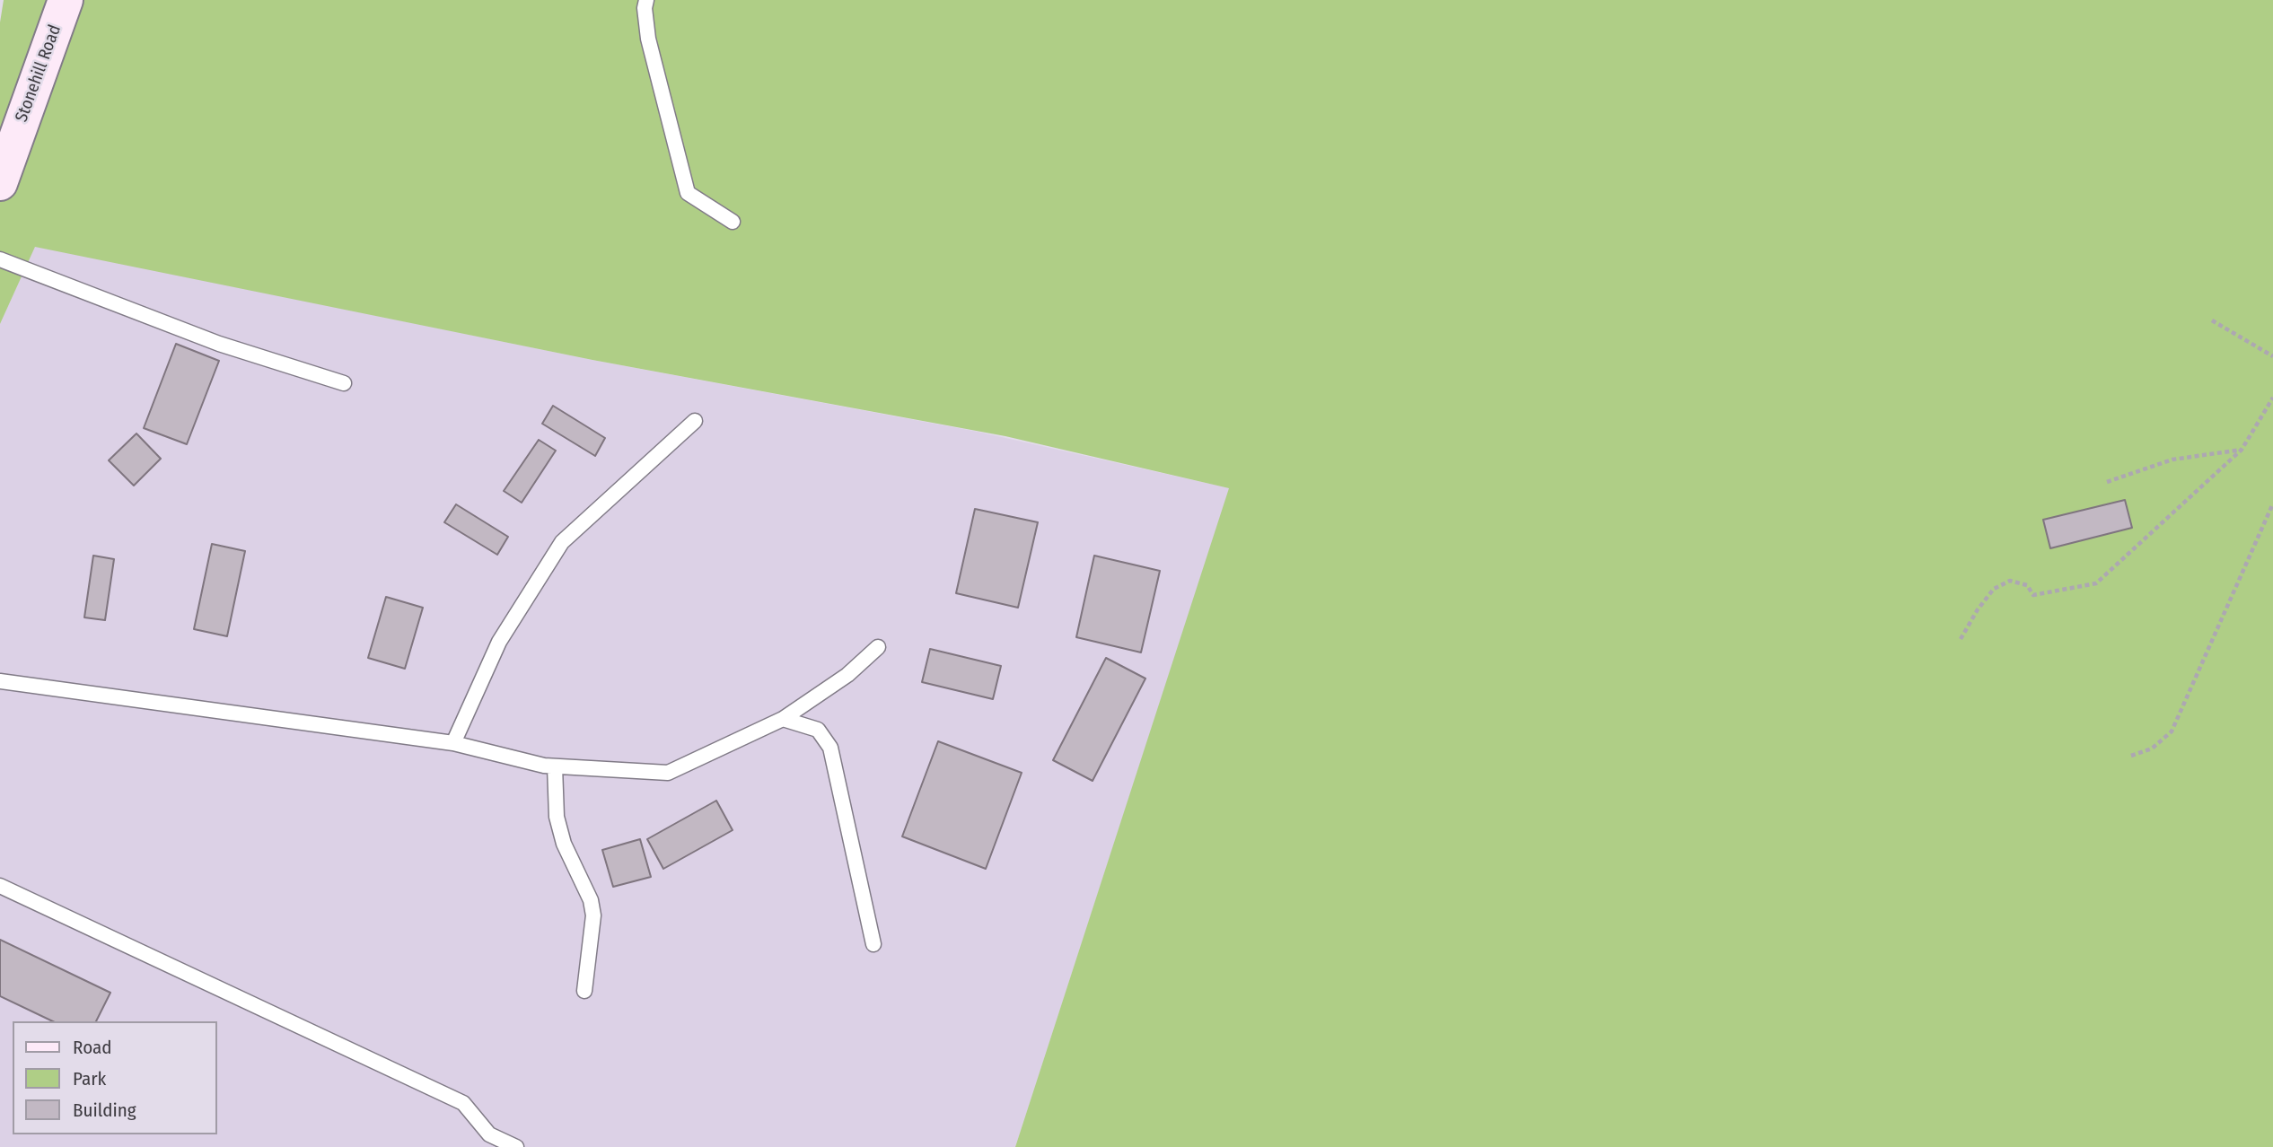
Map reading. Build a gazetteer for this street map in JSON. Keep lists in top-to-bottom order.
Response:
{
  "streets": {
    "street": ["Stonehill Road"]
  },
  "legend": ["Road", "Park", "Building"]
}
